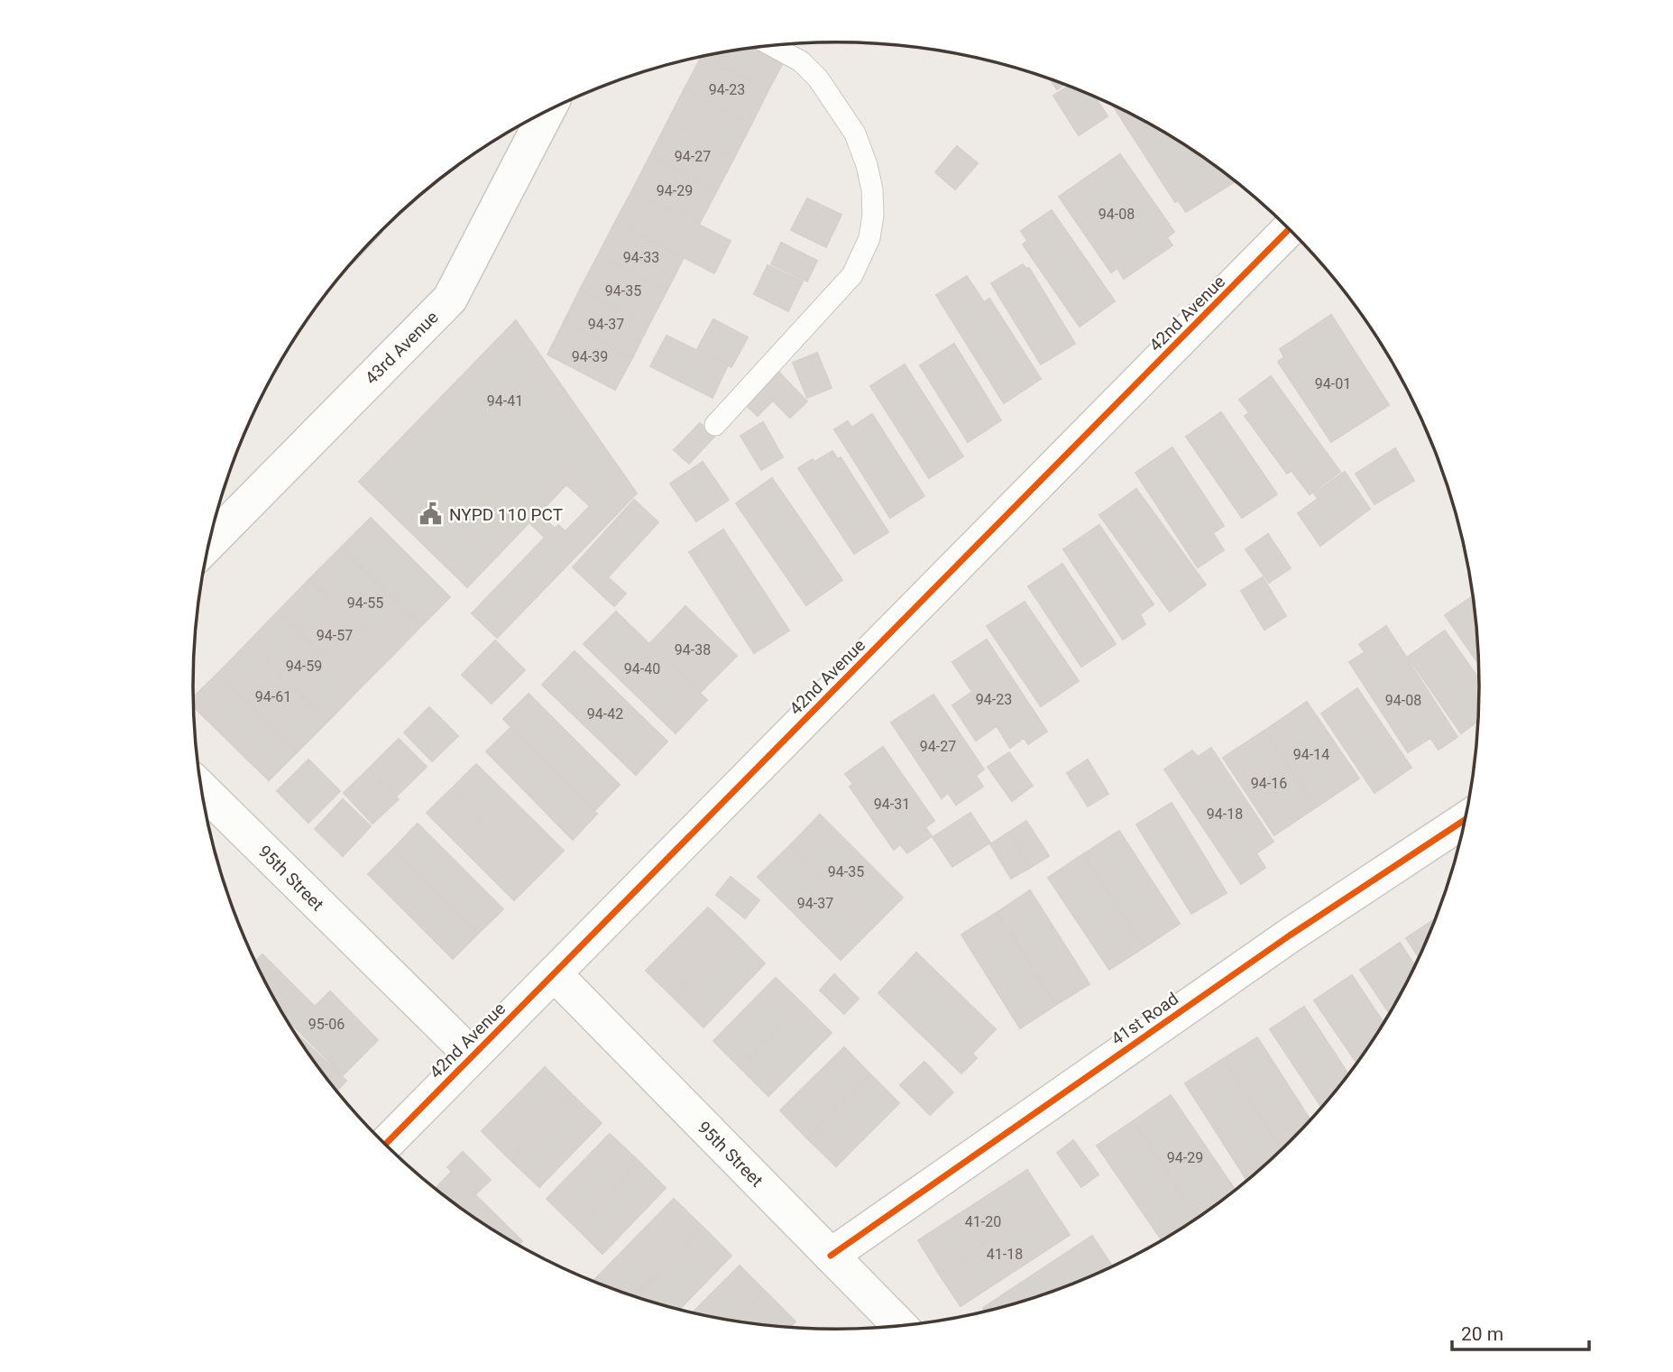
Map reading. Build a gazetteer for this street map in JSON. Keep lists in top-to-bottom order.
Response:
{
  "streets": {
    "street": [
      "42nd Avenue",
      "43rd Avenue",
      "95th Street",
      "41st Road"
    ]
  },
  "crossings": [
    ["42nd Avenue", "95th Street"],
    ["95th Street", "41st Road"]
  ],
  "places": {
    "public building": ["NYPD 110 PCT"]
  },
  "house_numbers": [
    "94-23",
    "94-27",
    "94-29",
    "94-08",
    "94-33",
    "94-35",
    "94-37",
    "94-39",
    "94-01",
    "94-41",
    "94-55",
    "94-57",
    "94-38",
    "94-59",
    "94-40",
    "94-61",
    "94-23",
    "94-08",
    "94-42",
    "94-27",
    "94-14",
    "94-16",
    "94-31",
    "94-18",
    "94-35",
    "94-37",
    "95-06",
    "94-29",
    "41-20",
    "41-18"
  ],
  "scale_bar": "20 m"
}
